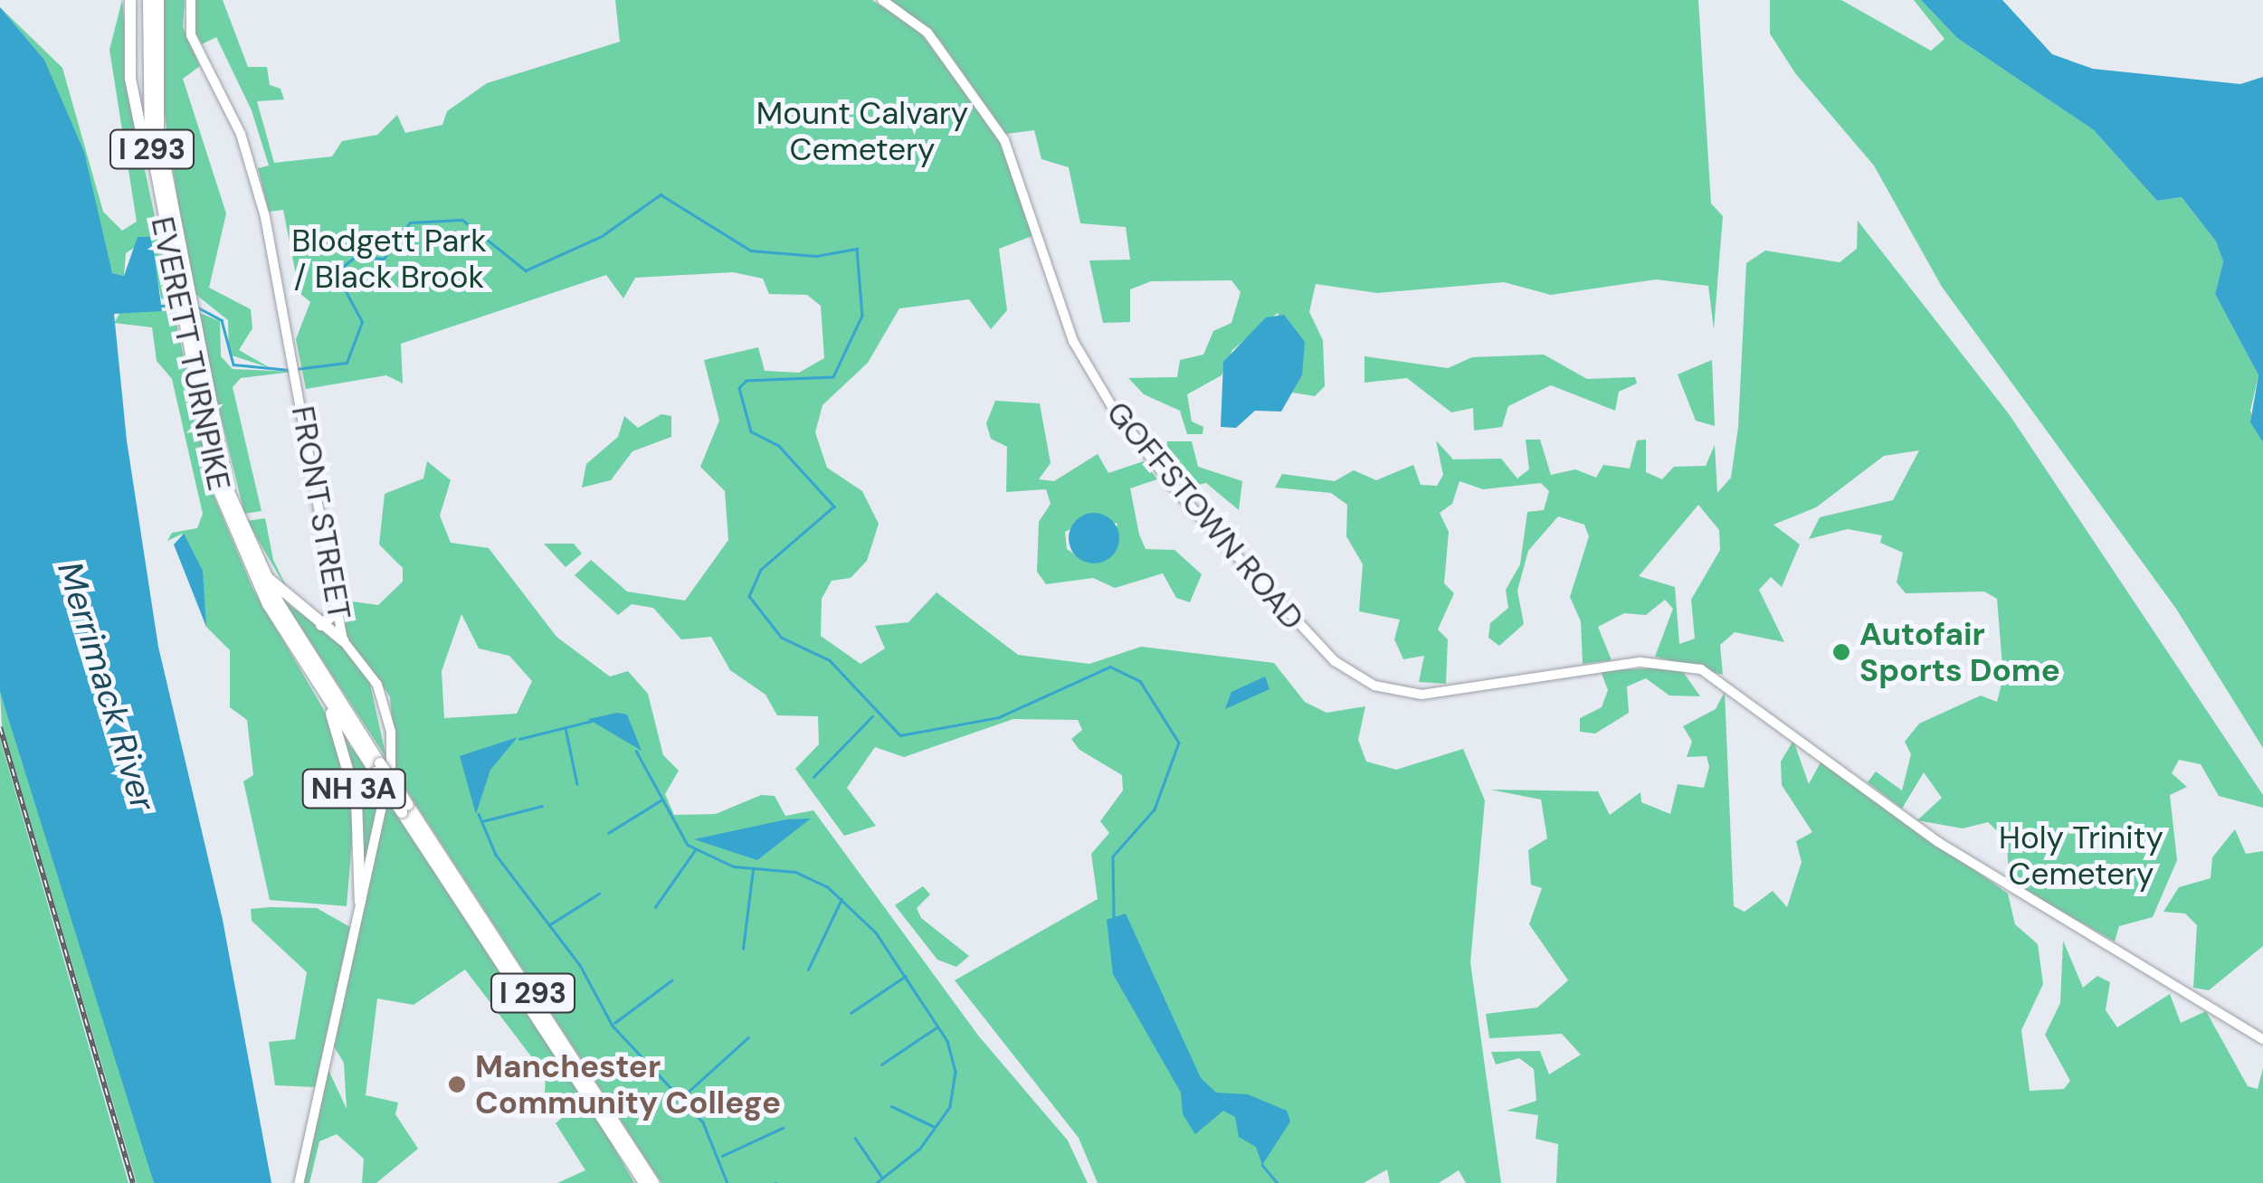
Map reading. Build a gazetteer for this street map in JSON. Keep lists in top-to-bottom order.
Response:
{
  "streets": {
    "highway": ["I 293", "EVERETT TURNPIKE", "NH 3A"],
    "main road": ["FRONT STREET", "GOFFSTOWN ROAD"]
  },
  "crossings": [
    ["EVERETT TURNPIKE", "NH 3A"],
    ["FRONT STREET", "NH 3A"]
  ],
  "water": ["Merrimack River"],
  "parks": ["Mount Calvary Cemetery", "Blodgett Park / Black Brook", "Holy Trinity Cemetery"],
  "places": ["Autofair Sports Dome", "Manchester Community College"]
}
